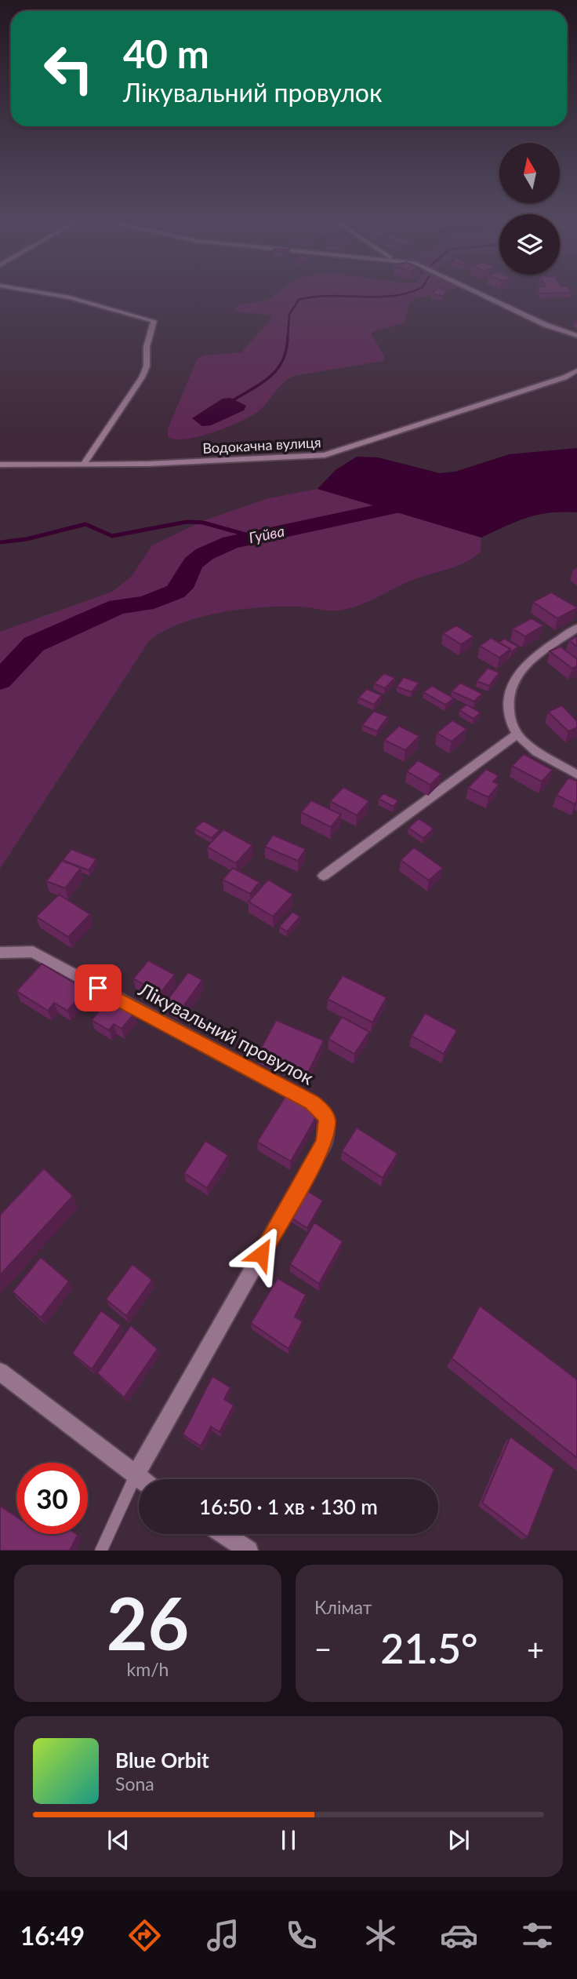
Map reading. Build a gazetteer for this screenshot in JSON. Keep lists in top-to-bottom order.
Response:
{
  "streets": {
    "street": ["Водокачна вулиця", "Лікувальний провулок"]
  },
  "water": ["Гуйва"],
  "north": "top",
  "page": {
    "turn": ["40 m", "Лікувальний провулок"],
    "limit": "30",
    "trip": "16:50 · 1 хв · 130 m",
    "tile": [
      ["26", "km/h"],
      "Клімат"
    ],
    "heat": ["−", "21.5°", "+"],
    "song": ["Blue Orbit", "Sona"],
    "tabs": "16:49"
  }
}
